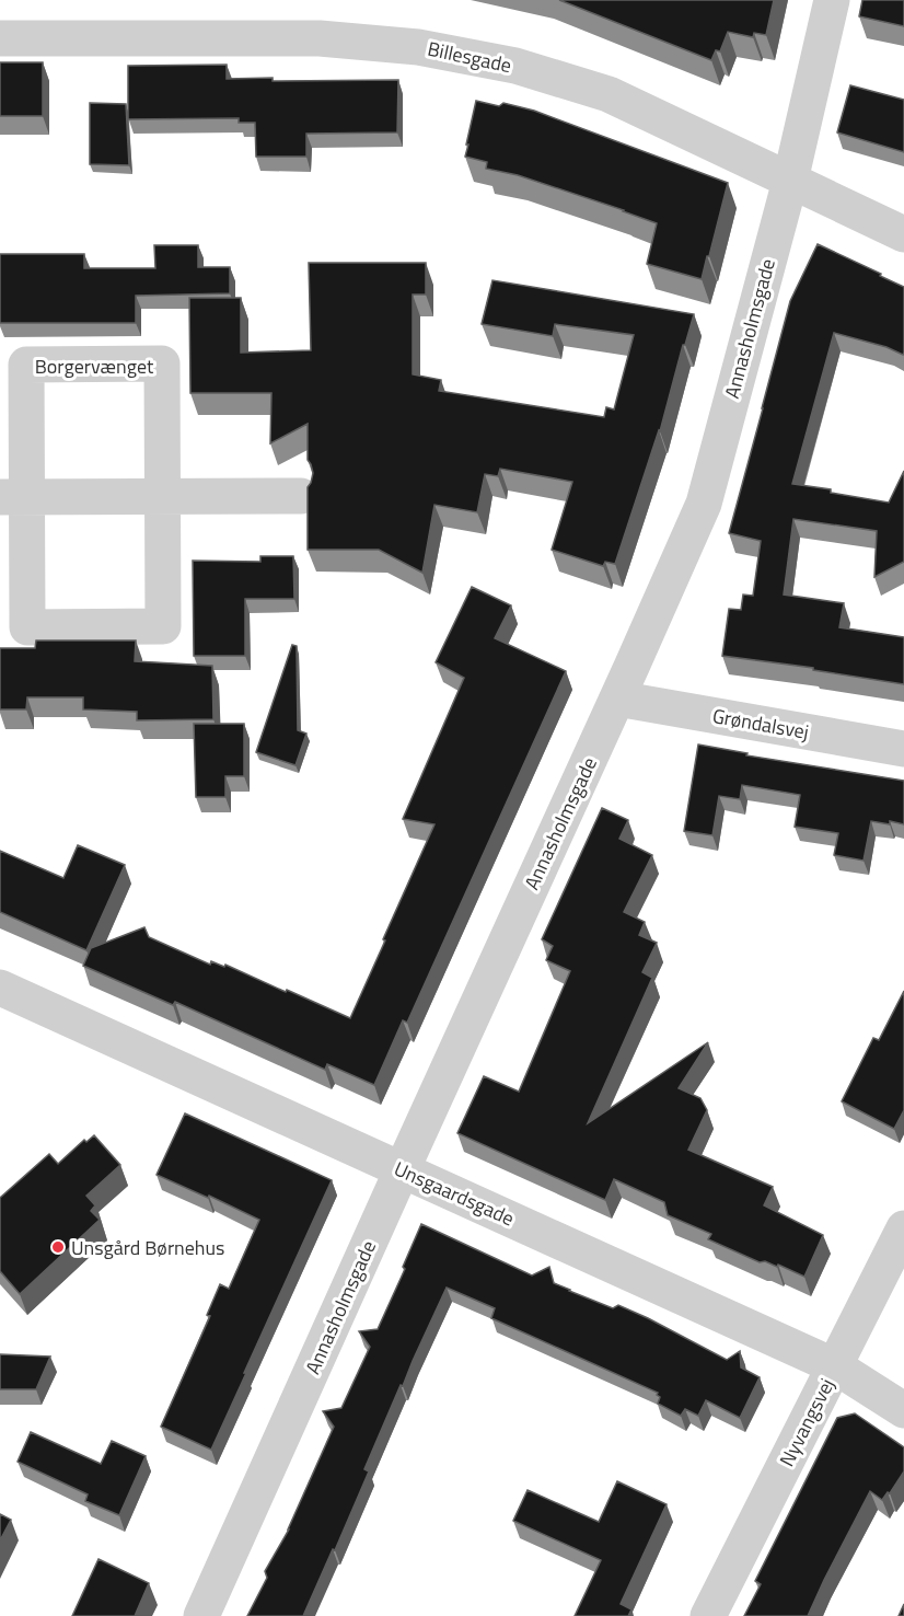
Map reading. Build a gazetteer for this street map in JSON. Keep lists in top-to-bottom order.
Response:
{
  "streets": {
    "street": [
      "Billesgade",
      "Annasholmsgade",
      "Borgervænget",
      "Grøndalsvej",
      "Unsgaardsgade",
      "Nyvangsvej"
    ]
  },
  "crossings": [
    ["Billesgade", "Annasholmsgade"],
    ["Annasholmsgade", "Grøndalsvej"],
    ["Annasholmsgade", "Unsgaardsgade"],
    ["Unsgaardsgade", "Nyvangsvej"]
  ],
  "places": ["Unsgård Børnehus"]
}
